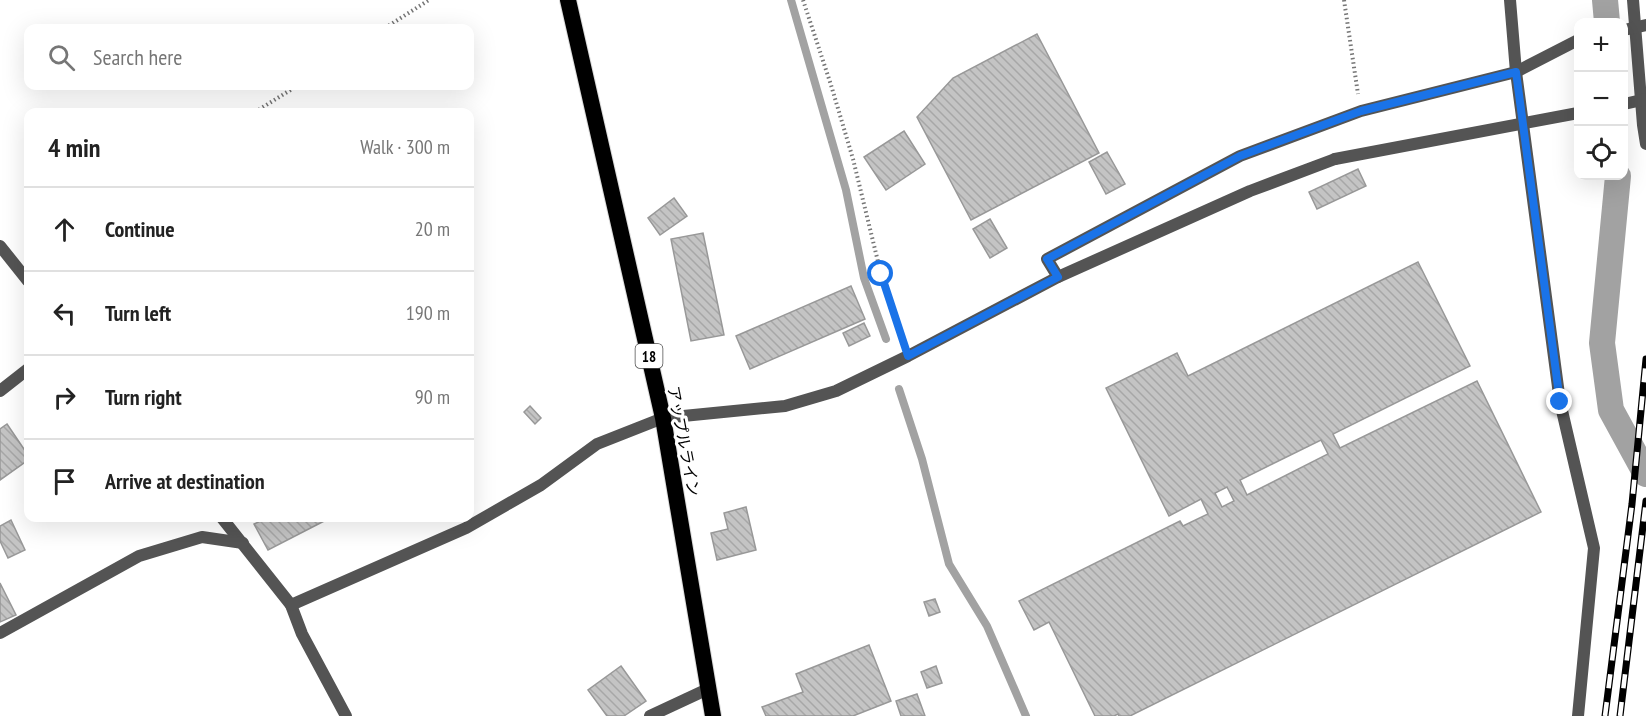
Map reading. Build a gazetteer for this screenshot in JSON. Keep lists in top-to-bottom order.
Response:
{
  "streets": {
    "highway": ["18", "アップルライン"]
  },
  "page": {
    "map_buttons": ["+", "−"],
    "search": "Search here",
    "heading": ["4 min", "Walk · 300 m"],
    "list": [
      ["Continue", "20 m"],
      ["Turn left", "190 m"],
      ["Turn right", "90 m"],
      "Arrive at destination"
    ]
  }
}
